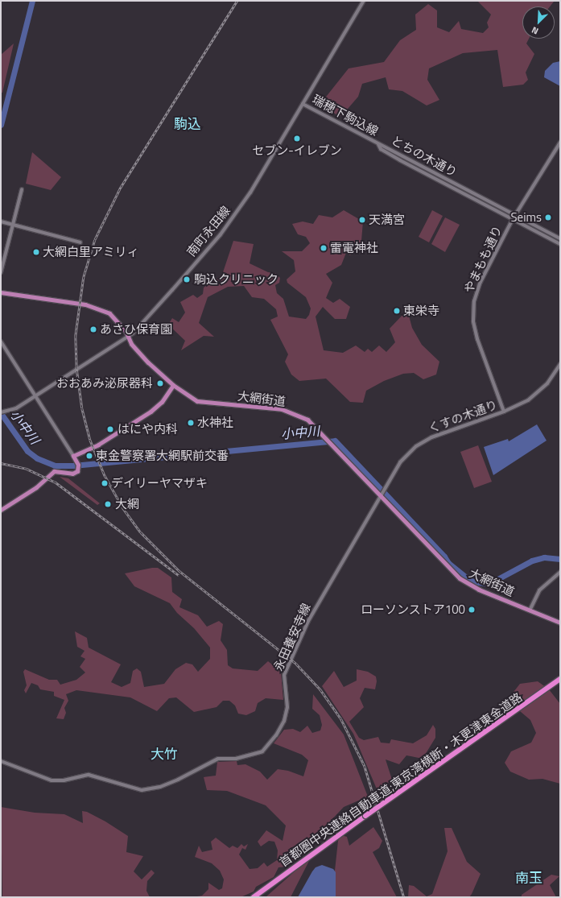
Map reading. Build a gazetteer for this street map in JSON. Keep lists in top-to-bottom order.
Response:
{
  "streets": {
    "highway": ["首都圏中央連絡自動車道;東京湾横断・木更津東金道路"],
    "main road": ["大網街道"],
    "street": [
      "瑞穂下駒込線",
      "とちの木通り",
      "南町永田線",
      "やまもも通り",
      "くすの木通り",
      "永田養安寺線"
    ]
  },
  "crossings": [
    ["瑞穂下駒込線", "とちの木通り"],
    ["瑞穂下駒込線", "南町永田線"],
    ["とちの木通り", "やまもも通り"],
    ["南町永田線", "大網街道"],
    ["やまもも通り", "くすの木通り"],
    ["大網街道", "くすの木通り"],
    ["大網街道", "永田養安寺線"],
    ["くすの木通り", "永田養安寺線"]
  ],
  "districts": ["駒込", "大竹", "南玉"],
  "water": ["小中川"],
  "places": [
    "セブン-イレブン",
    "Seims",
    "天満宮",
    "雷電神社",
    "大網白里アミリィ",
    "駒込クリニック",
    "東栄寺",
    "あさひ保育園",
    "おおあみ泌尿器科",
    "水神社",
    "はにや内科",
    "東金警察署大網駅前交番",
    "デイリーヤマザキ",
    "大網",
    "ローソンストア100"
  ],
  "north": "bottom left"
}
